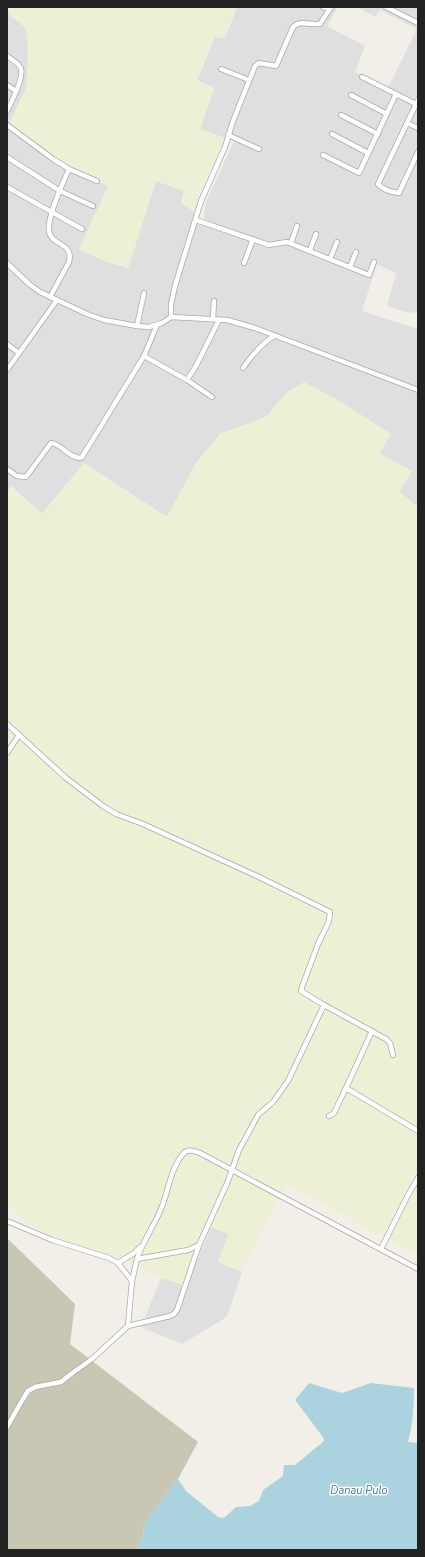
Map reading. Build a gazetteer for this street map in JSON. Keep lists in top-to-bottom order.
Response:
{
  "water": ["Danau Pulo"]
}
